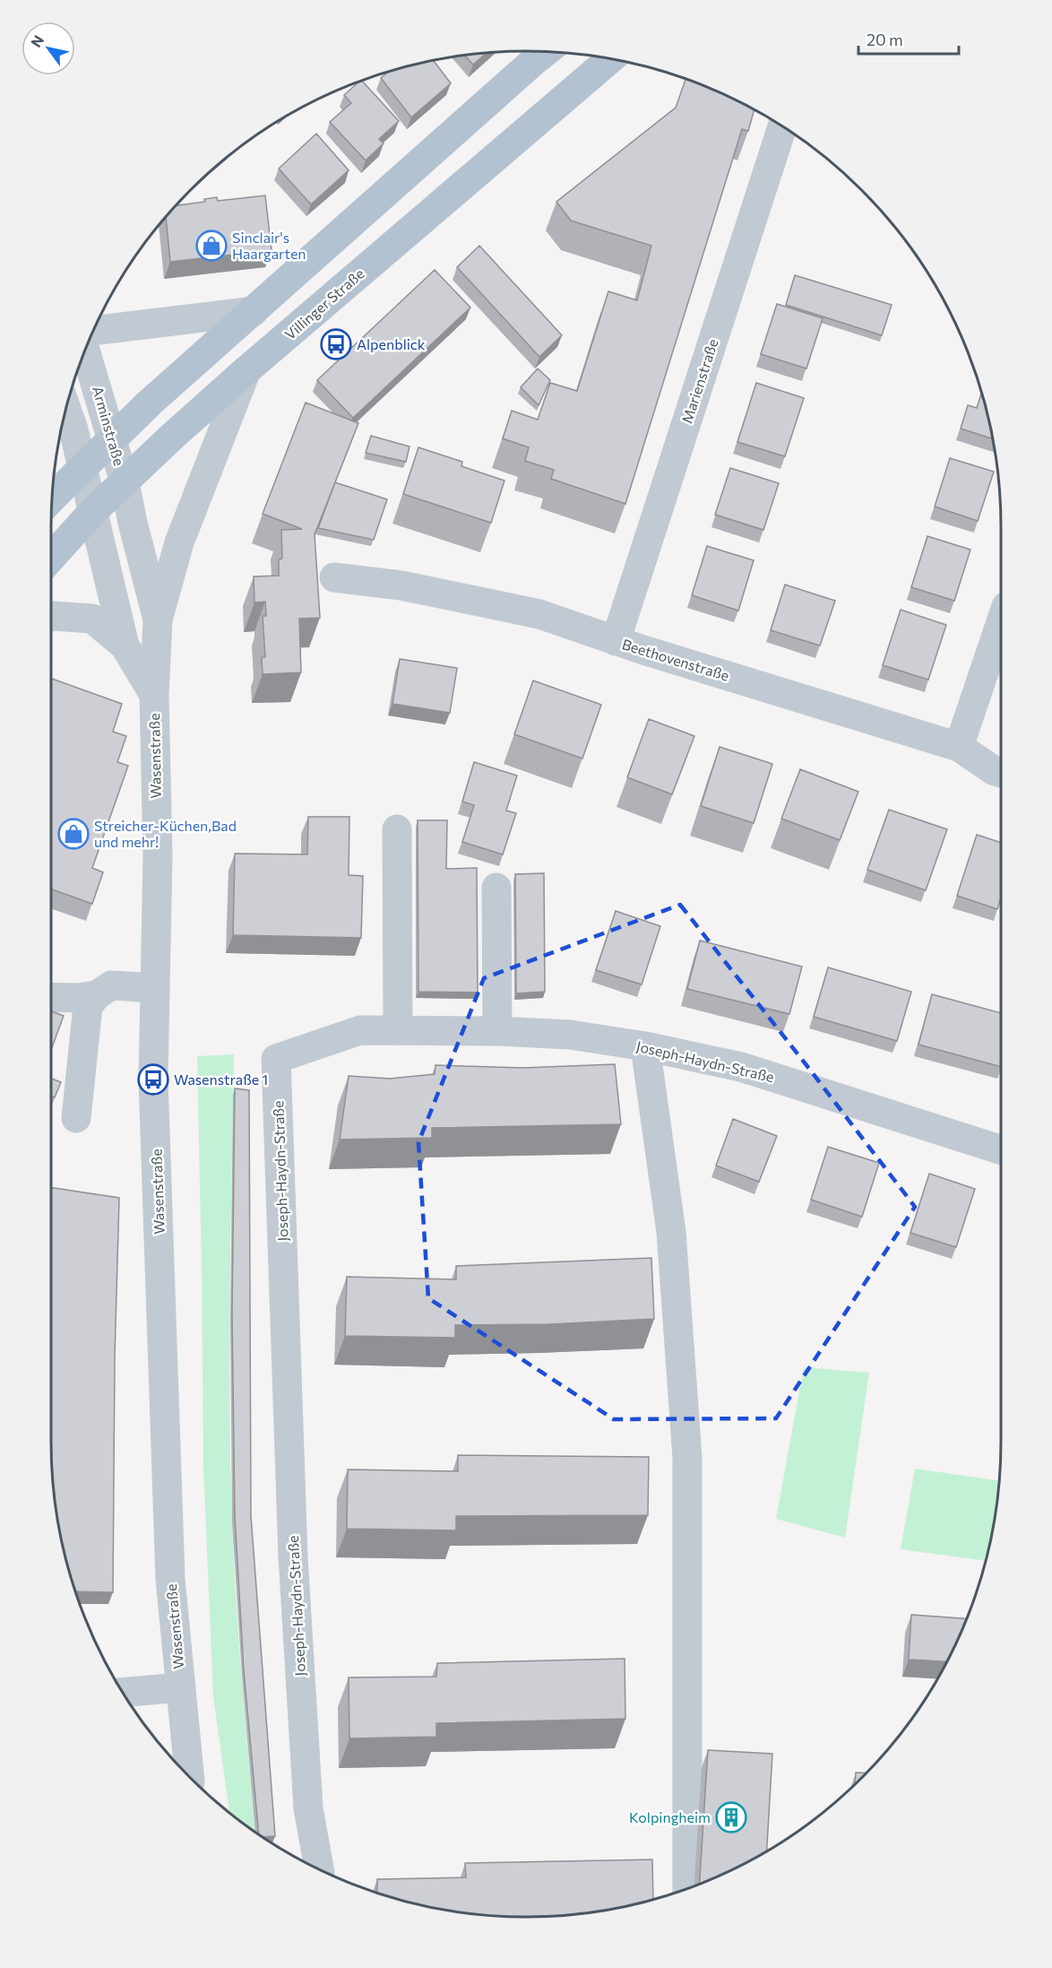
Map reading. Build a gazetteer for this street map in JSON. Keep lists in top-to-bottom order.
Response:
{
  "streets": {
    "main road": ["Villinger Straße"],
    "street": [
      "Marienstraße",
      "Arminstraße",
      "Beethovenstraße",
      "Wasenstraße",
      "Joseph-Haydn-Straße"
    ]
  },
  "crossings": [
    ["Villinger Straße", "Arminstraße"],
    ["Villinger Straße", "Wasenstraße"],
    ["Marienstraße", "Beethovenstraße"],
    ["Arminstraße", "Wasenstraße"]
  ],
  "places": {
    "shop": ["Sinclair's Haargarten", "Streicher-Küchen,Bad und mehr!"],
    "bus stop": ["Alpenblick", "Wasenstraße 1"],
    "building": ["Kolpingheim"]
  },
  "scale_bar": "20 m",
  "north": "top left"
}
